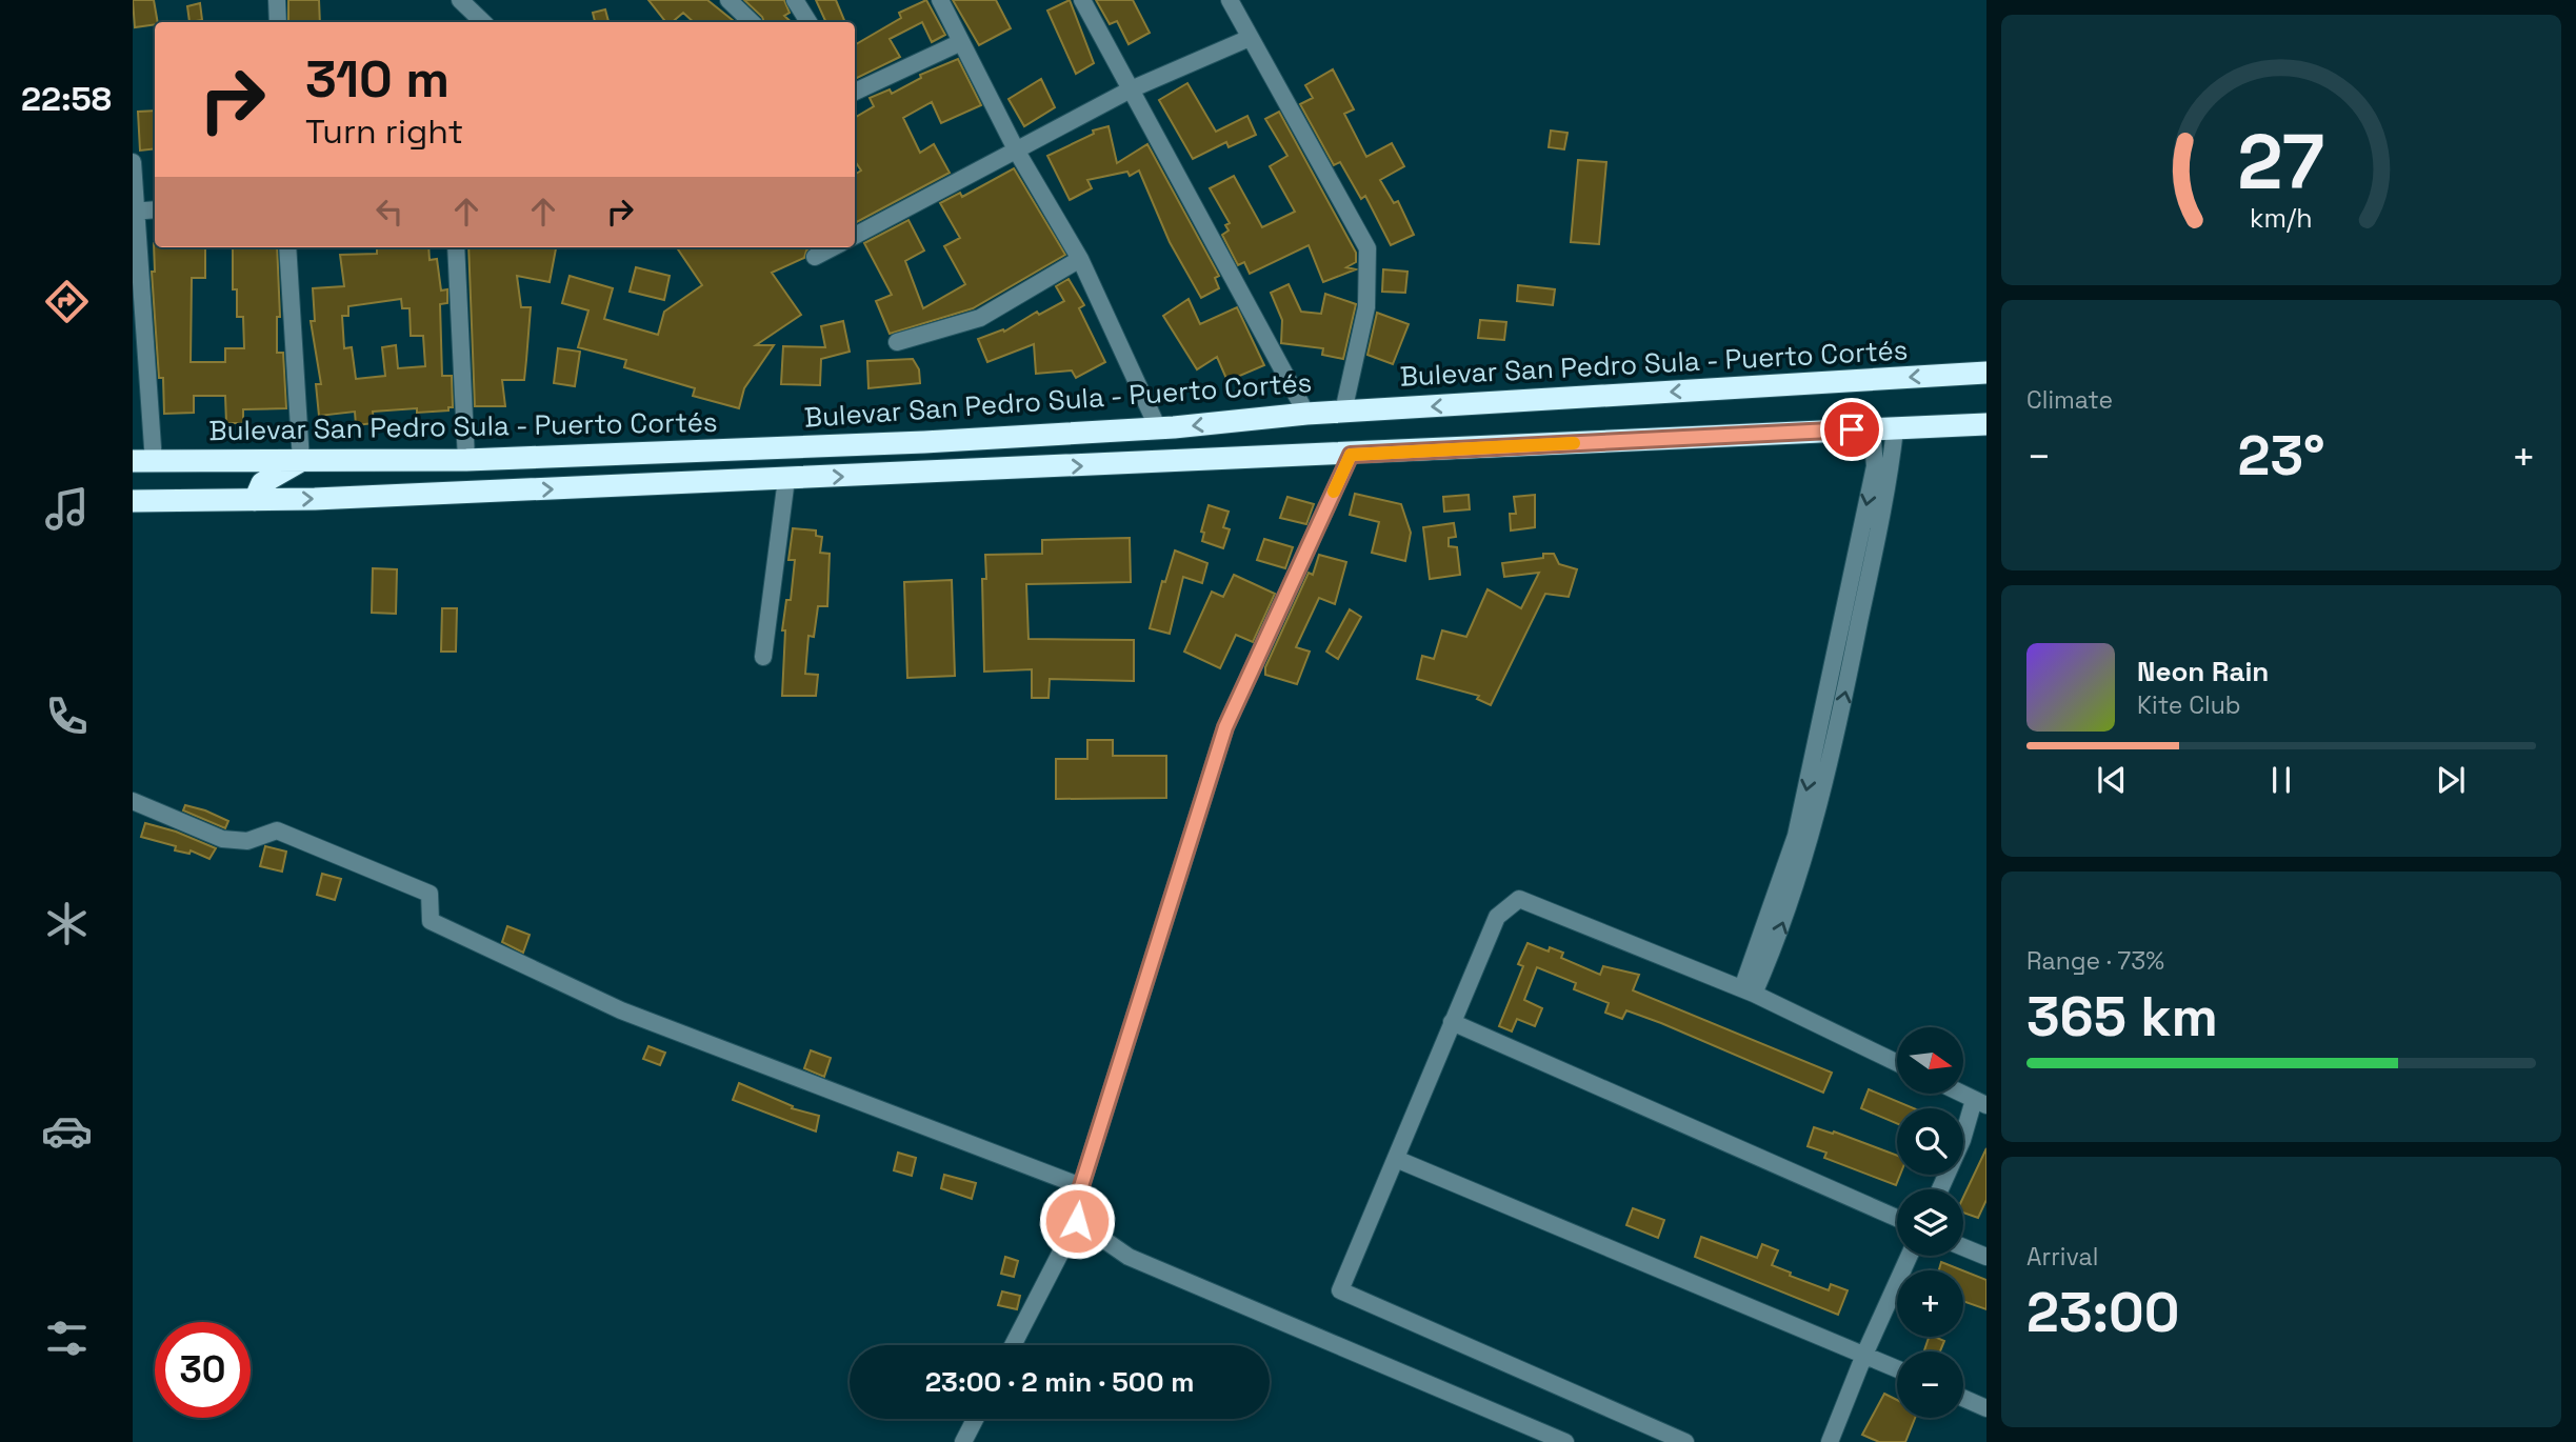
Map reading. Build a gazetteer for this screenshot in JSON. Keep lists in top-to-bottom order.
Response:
{
  "streets": {
    "highway": ["Bulevar San Pedro Sula - Puerto Cortés"]
  },
  "north": "right",
  "page": {
    "tabs": "22:58",
    "turn": ["310 m", "Turn right"],
    "tile": [
      "Climate",
      ["Range · 73%", "365 km"],
      ["Arrival", "23:00"]
    ],
    "heat": ["−", "23°", "+"],
    "song": ["Neon Rain", "Kite Club"],
    "map_buttons": ["+", "−"],
    "limit": "30",
    "trip": "23:00 · 2 min · 500 m",
    "gauge": ["27", "km/h"]
  }
}
